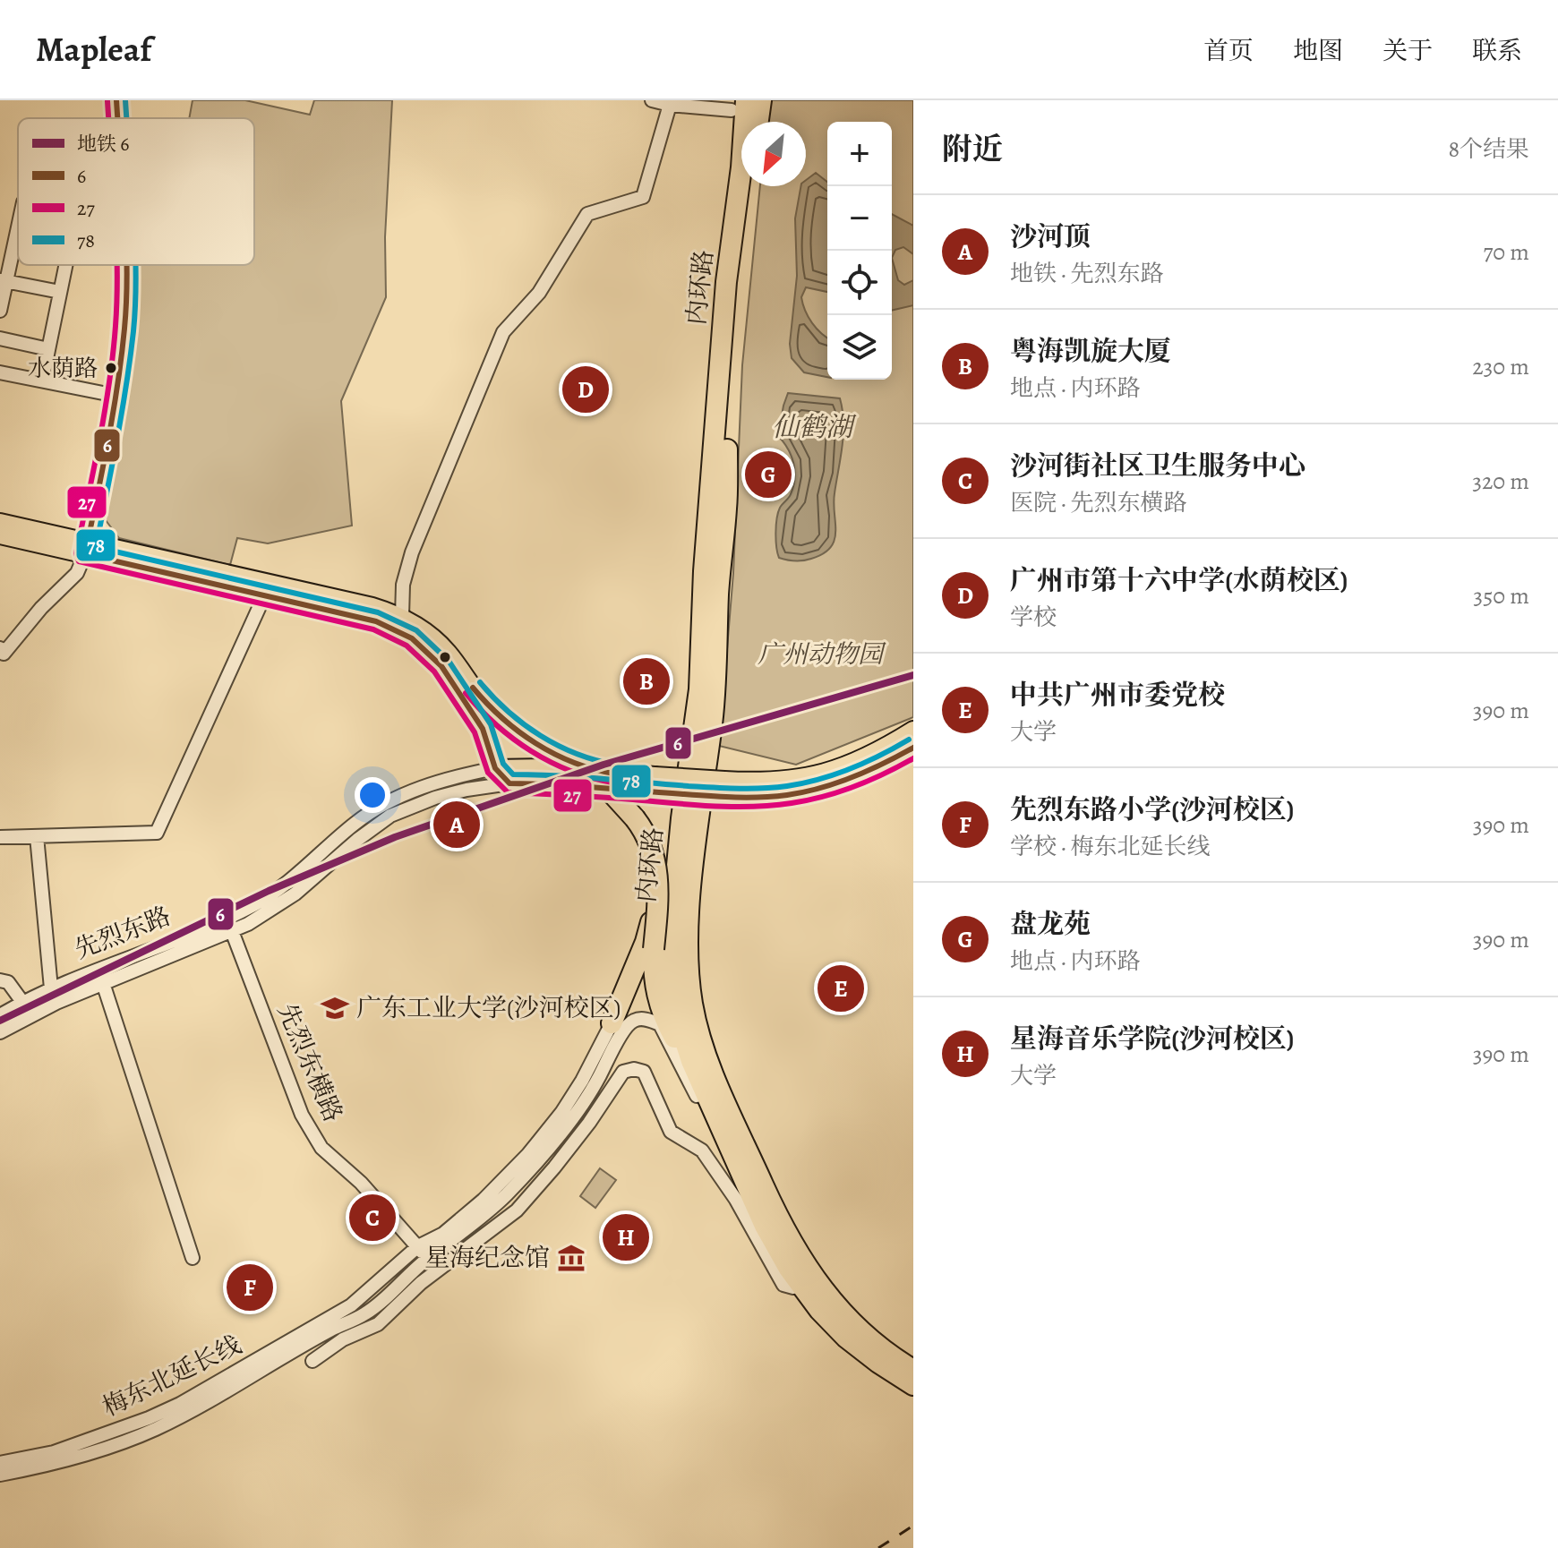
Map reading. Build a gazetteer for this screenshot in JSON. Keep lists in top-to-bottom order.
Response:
{
  "streets": {
    "highway": ["内环路"],
    "main road": ["先烈东路"],
    "street": ["先烈东横路", "梅东北延长线"]
  },
  "crossings": [
    ["先烈东路", "先烈东横路"],
    ["先烈东横路", "梅东北延长线"]
  ],
  "water": ["仙鹤湖"],
  "parks": ["广州动物园"],
  "places": {
    "other": ["水荫路"],
    "school or university": ["广东工业大学(沙河校区)"],
    "museum": ["星海纪念馆"]
  },
  "lines": [
    "transit line 6",
    "transit line 78",
    "transit line 27",
    "metro line 6"
  ],
  "legend": [
    "地铁 6",
    "6",
    "27",
    "78"
  ],
  "north": "bottom left",
  "page": {
    "header": "Mapleaf",
    "nav": [
      "首页",
      "地图",
      "关于",
      "联系"
    ],
    "heading": ["附近", "8个结果"],
    "map_buttons": ["+", "−"],
    "list": [
      {
        "mark": "A",
        "name": "沙河顶",
        "note": "地铁 · 先烈东路",
        "value": "70 m"
      },
      {
        "mark": "B",
        "name": "粤海凯旋大厦",
        "note": "地点 · 内环路",
        "value": "230 m"
      },
      {
        "mark": "C",
        "name": "沙河街社区卫生服务中心",
        "note": "医院 · 先烈东横路",
        "value": "320 m"
      },
      {
        "mark": "D",
        "name": "广州市第十六中学(水荫校区)",
        "note": "学校",
        "value": "350 m"
      },
      {
        "mark": "E",
        "name": "中共广州市委党校",
        "note": "大学",
        "value": "390 m"
      },
      {
        "mark": "F",
        "name": "先烈东路小学(沙河校区)",
        "note": "学校 · 梅东北延长线",
        "value": "390 m"
      },
      {
        "mark": "G",
        "name": "盘龙苑",
        "note": "地点 · 内环路",
        "value": "390 m"
      },
      {
        "mark": "H",
        "name": "星海音乐学院(沙河校区)",
        "note": "大学",
        "value": "390 m"
      }
    ],
    "pins": [
      "D",
      "G",
      "B",
      "A",
      "E",
      "C",
      "H",
      "F"
    ]
  }
}
